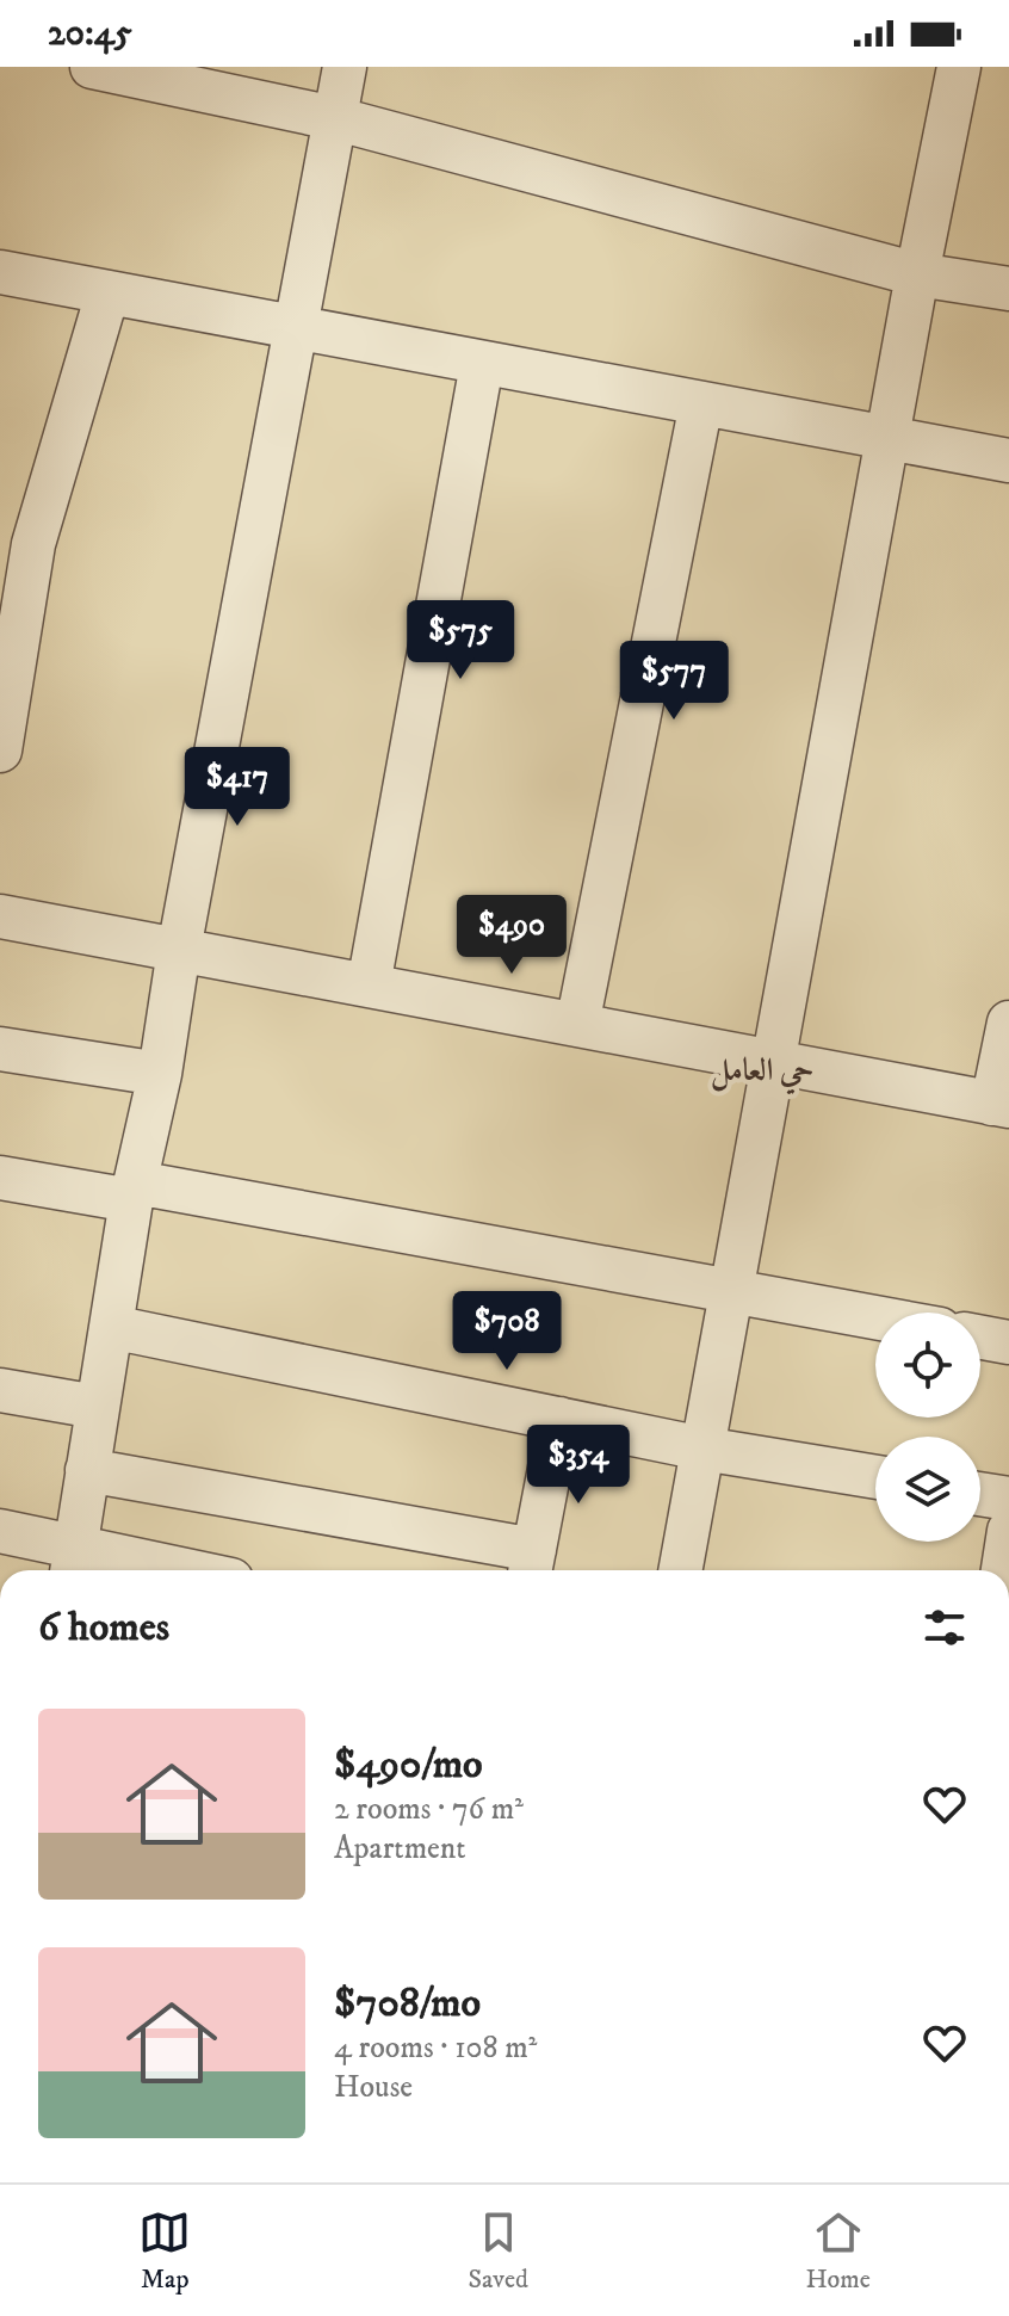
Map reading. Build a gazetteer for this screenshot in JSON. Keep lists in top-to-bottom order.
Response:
{
  "districts": ["حي العامل"],
  "page": {
    "status": "20:45",
    "price": [
      "$575",
      "$577",
      "$417",
      "$490",
      "$708",
      "$354"
    ],
    "heading": "6 homes",
    "list": [
      {
        "name": "$490/mo",
        "note": "2 rooms · 76 m² · Apartment"
      },
      {
        "name": "$708/mo",
        "note": "4 rooms · 108 m² · House"
      }
    ],
    "tabs": ["Map", "Saved", "Home"]
  }
}
